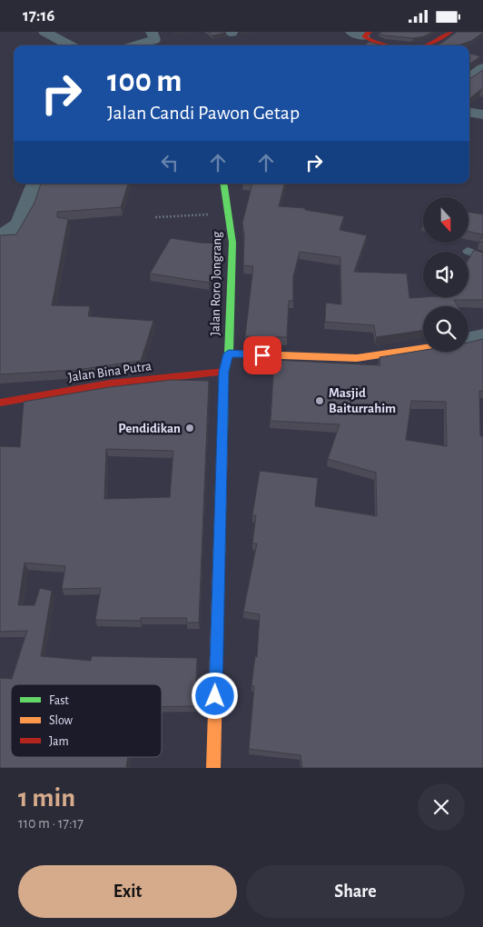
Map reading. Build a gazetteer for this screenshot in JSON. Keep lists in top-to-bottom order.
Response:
{
  "streets": {
    "street": ["Jalan Roro Jongrang", "Jalan Bina Putra"]
  },
  "crossings": [
    ["Jalan Roro Jongrang", "Jalan Bina Putra"]
  ],
  "places": ["Masjid Baiturrahim", "Pendidikan"],
  "legend": ["Fast", "Slow", "Jam"],
  "north": "bottom",
  "page": {
    "status": "17:16",
    "turn": ["100 m", "Jalan Candi Pawon Getap"],
    "heading": ["1 min", "110 m · 17:17"],
    "buttons": ["Exit", "Share"]
  }
}
